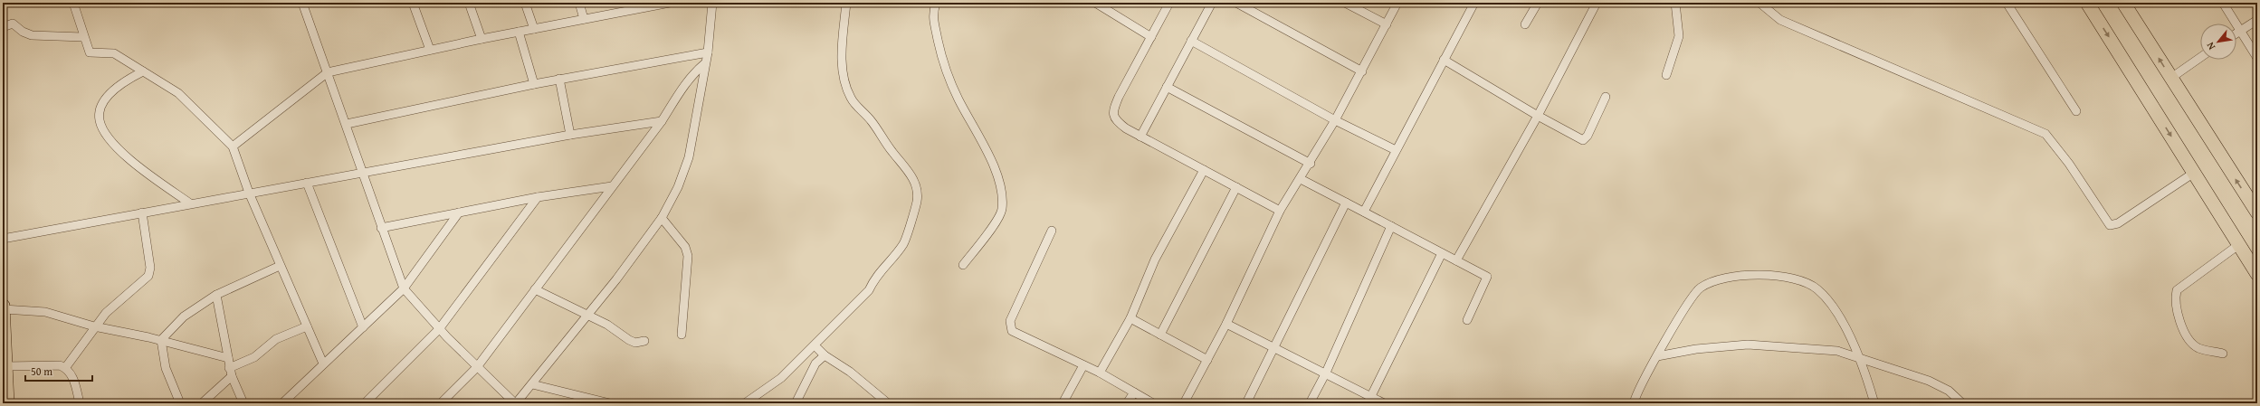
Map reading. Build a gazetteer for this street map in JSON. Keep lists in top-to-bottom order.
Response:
{
  "scale_bar": "50 m",
  "north": "bottom left"
}
